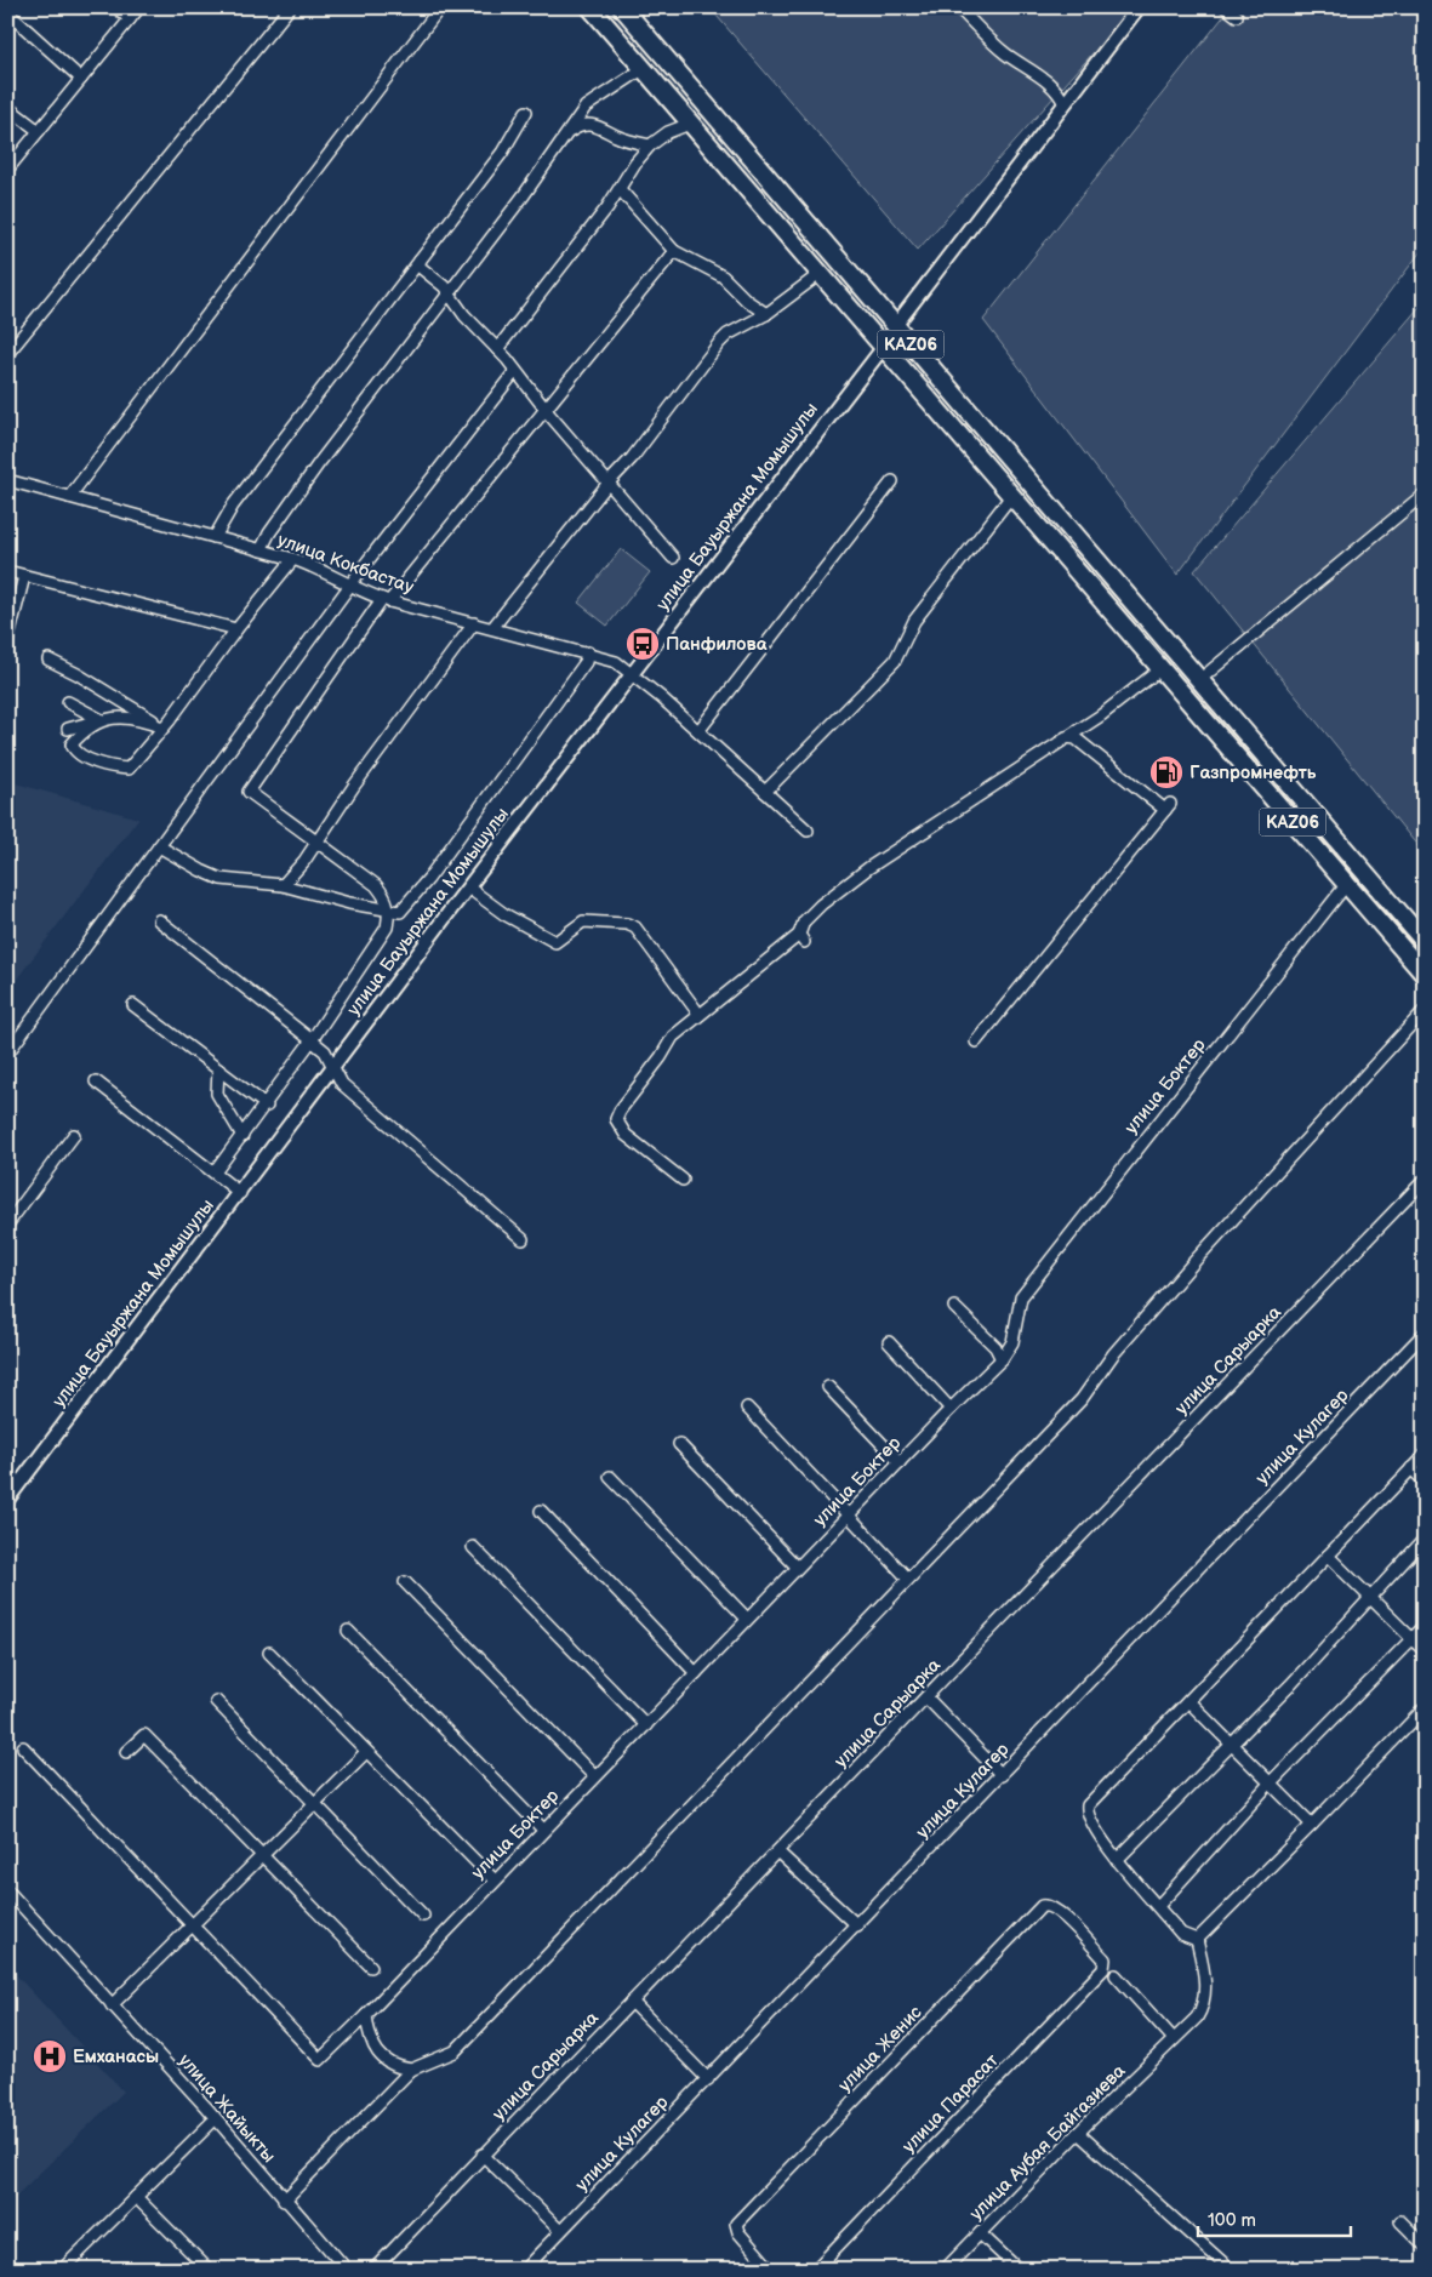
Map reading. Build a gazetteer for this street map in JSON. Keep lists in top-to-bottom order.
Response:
{
  "streets": {
    "highway": ["KАZ06"],
    "street": [
      "улица Бауыржана Момышулы",
      "улица Кокбастау",
      "улица Боктер",
      "улица Сарыарка",
      "улица Кулагер",
      "улица Женис",
      "улица Парасат",
      "улица Жайыкты",
      "улица Аубая Байгазиева"
    ]
  },
  "crossings": [
    ["KАZ06", "улица Бауыржана Момышулы"],
    ["KАZ06", "улица Боктер"],
    ["улица Бауыржана Момышулы", "улица Кокбастау"],
    ["улица Женис", "улица Парасат"]
  ],
  "places": {
    "bus stop": ["Панфилова"],
    "fuel station": ["Газпромнефть"],
    "hospital": ["Емханасы"]
  },
  "scale_bar": "100 m"
}
